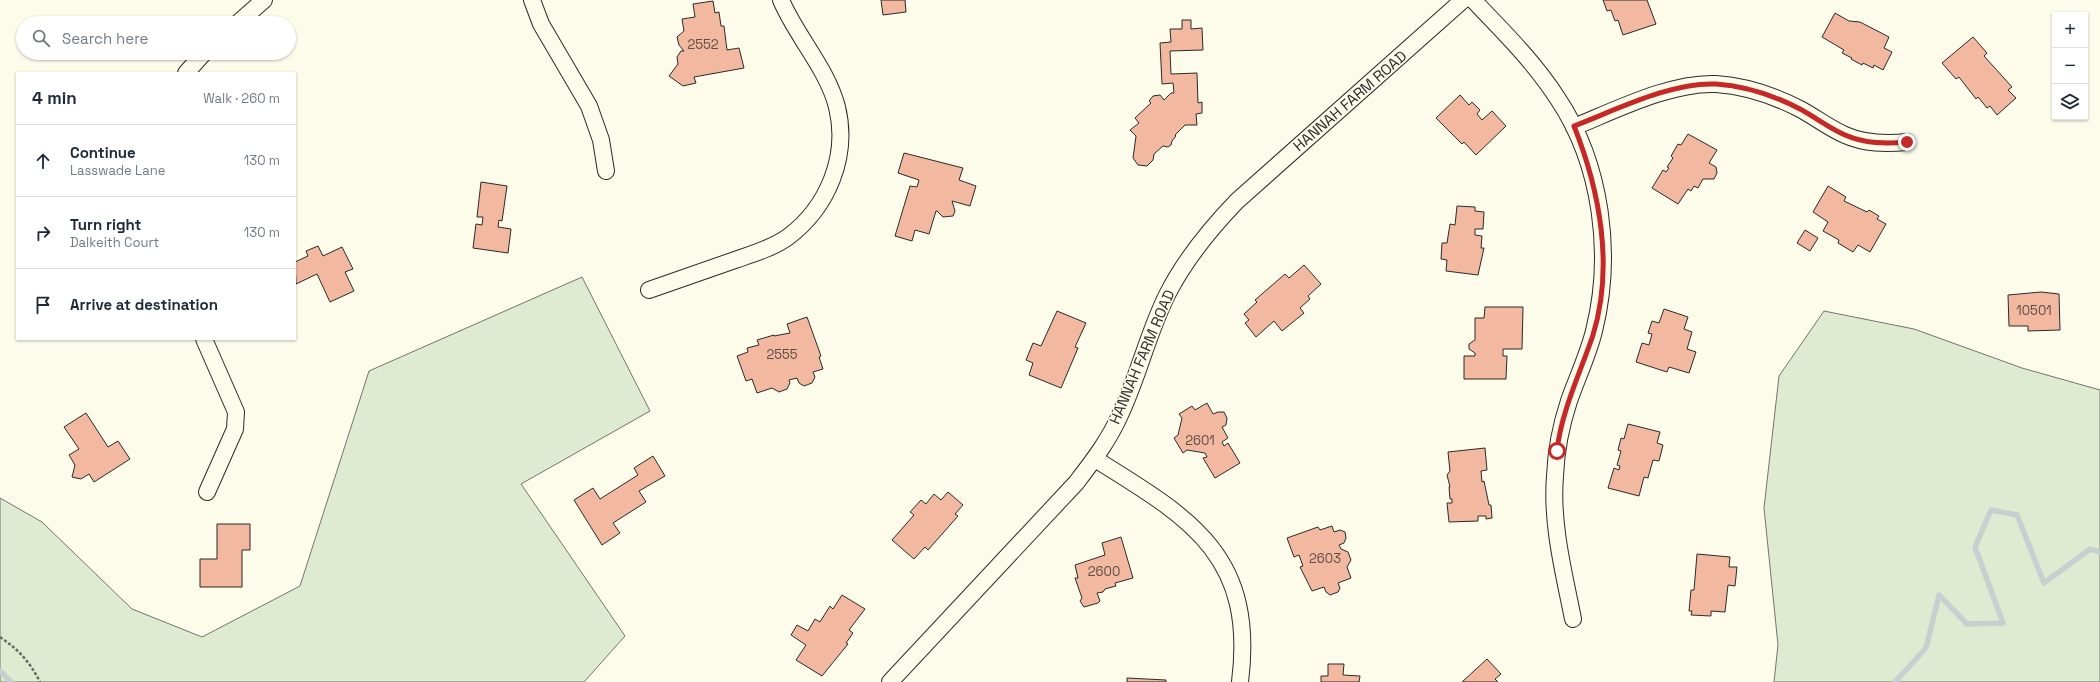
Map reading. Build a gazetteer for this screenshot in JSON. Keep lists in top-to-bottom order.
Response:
{
  "streets": {
    "street": ["HANNAH FARM ROAD"]
  },
  "house_numbers": [
    "2552",
    "10501",
    "2555",
    "2601",
    "2603",
    "2600"
  ],
  "page": {
    "map_buttons": ["+", "−"],
    "search": "Search here",
    "heading": ["4 min", "Walk · 260 m"],
    "list": [
      ["Continue", "Lasswade Lane", "130 m"],
      ["Turn right", "Dalkeith Court", "130 m"],
      "Arrive at destination"
    ]
  }
}
